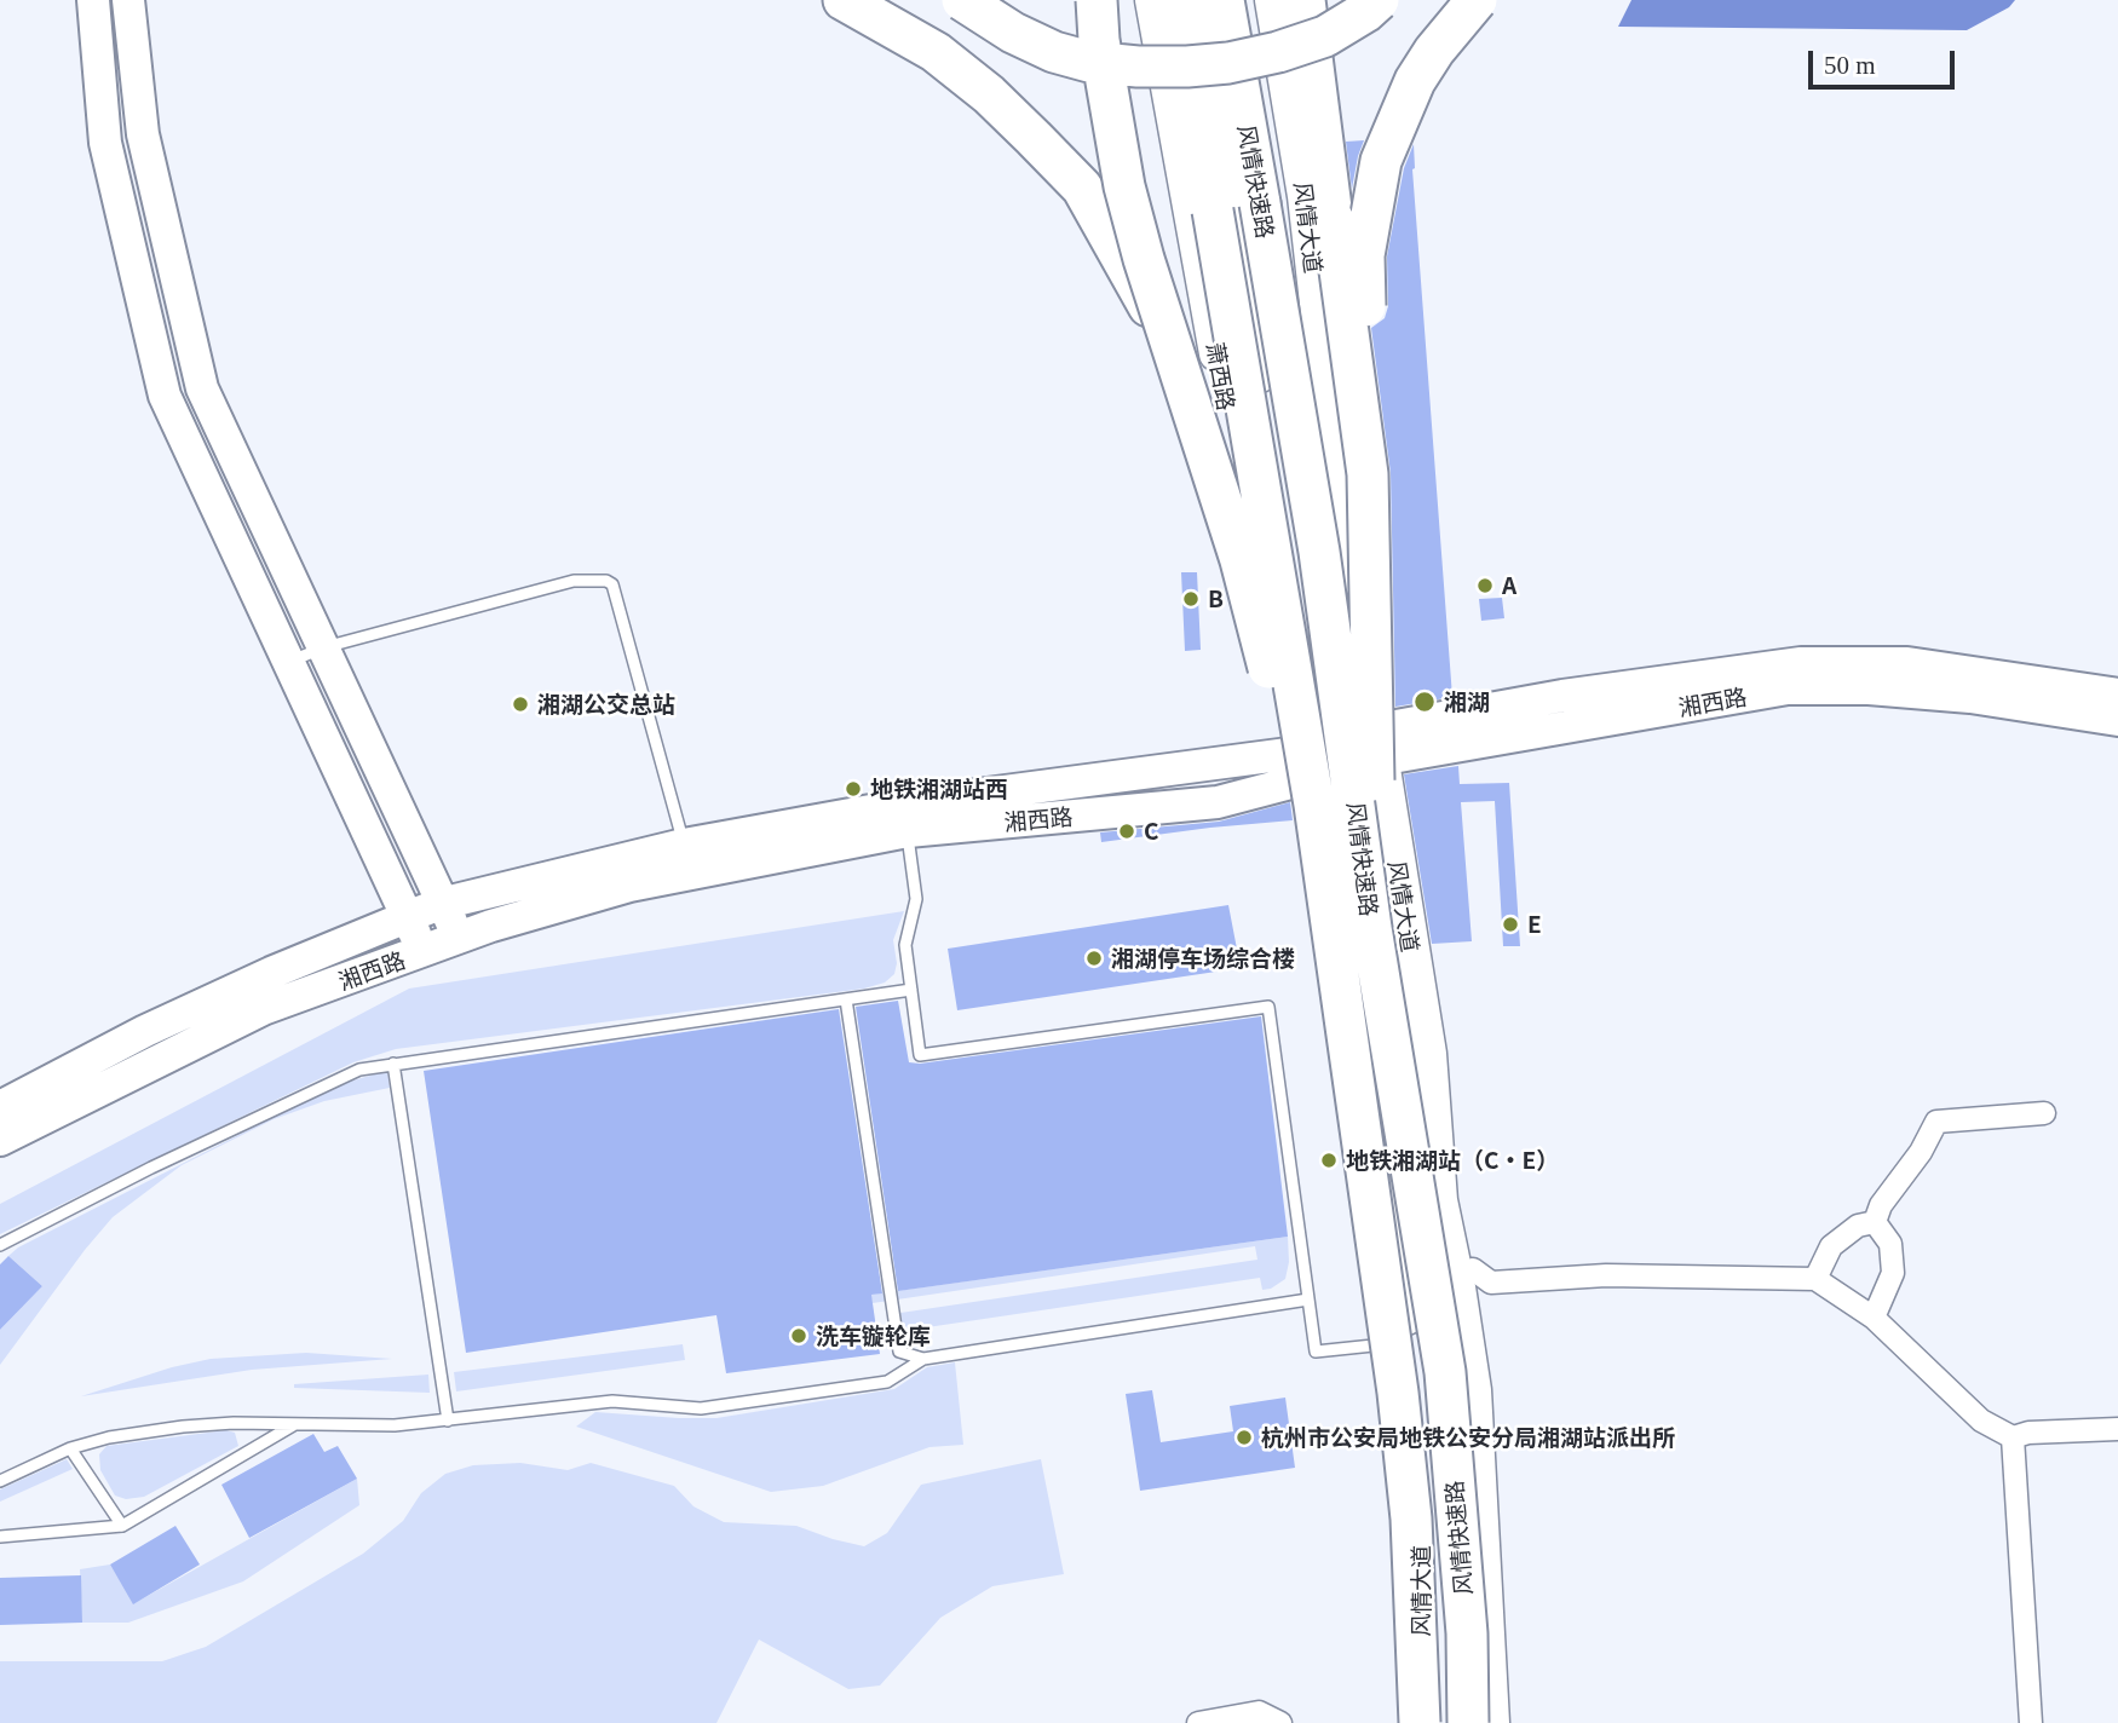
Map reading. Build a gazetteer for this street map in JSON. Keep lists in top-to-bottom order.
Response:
{
  "streets": {
    "highway": ["风情快速路"],
    "main road": ["风情大道", "萧西路"],
    "street": ["湘西路"]
  },
  "crossings": [
    ["风情快速路", "风情大道"],
    ["风情大道", "萧西路"],
    ["风情大道", "湘西路"],
    ["萧西路", "湘西路"]
  ],
  "places": [
    "A",
    "B",
    "湘湖",
    "湘湖公交总站",
    "地铁湘湖站西",
    "C",
    "E",
    "湘湖停车场综合楼",
    "地铁湘湖站（C·E）",
    "洗车镟轮库",
    "杭州市公安局地铁公安分局湘湖站派出所"
  ],
  "scale_bar": "50 m"
}
